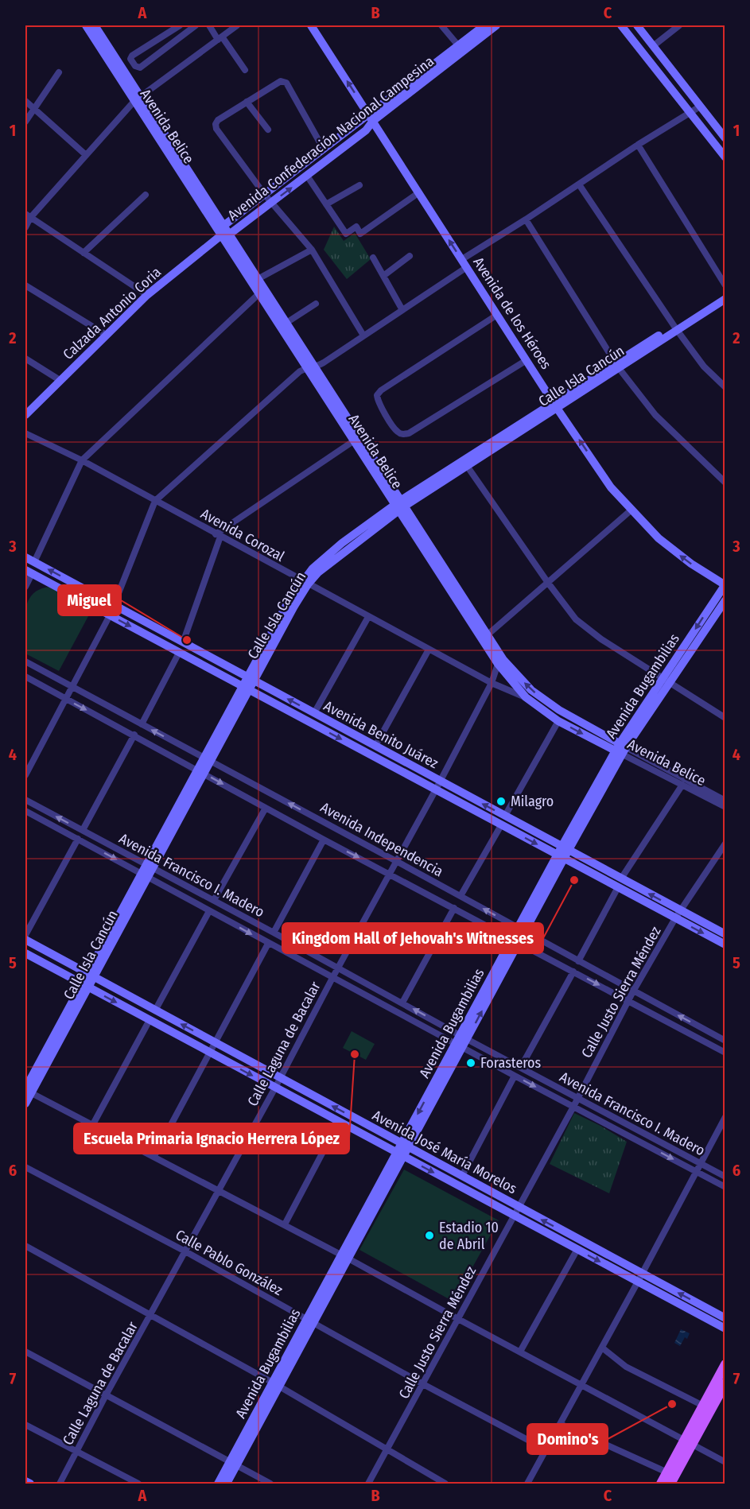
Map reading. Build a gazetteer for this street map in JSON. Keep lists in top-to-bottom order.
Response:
{
  "streets": {
    "main road": [
      "Avenida Belice",
      "Avenida Confederación Nacional Campesina",
      "Calzada Antonio Coria",
      "Avenida de los Héroes",
      "Calle Isla Cancún",
      "Avenida Bugambilias",
      "Avenida Benito Juárez",
      "Avenida José María Morelos"
    ],
    "street": [
      "Avenida Corozal",
      "Avenida Independencia",
      "Avenida Francisco I. Madero",
      "Calle Justo Sierra Méndez",
      "Calle Laguna de Bacalar",
      "Calle Pablo González"
    ]
  },
  "crossings": [
    ["Avenida Belice", "Avenida Confederación Nacional Campesina"],
    ["Avenida Belice", "Calzada Antonio Coria"],
    ["Avenida Belice", "Calle Isla Cancún"],
    ["Avenida Belice", "Avenida Corozal"],
    ["Avenida Belice", "Avenida Bugambilias"],
    ["Avenida Belice", "Calle Laguna de Bacalar"],
    ["Avenida Confederación Nacional Campesina", "Calzada Antonio Coria"],
    ["Avenida Confederación Nacional Campesina", "Avenida de los Héroes"],
    ["Avenida de los Héroes", "Calle Isla Cancún"],
    ["Avenida de los Héroes", "Avenida Bugambilias"],
    ["Calle Isla Cancún", "Avenida Corozal"],
    ["Calle Isla Cancún", "Avenida Benito Juárez"],
    ["Calle Isla Cancún", "Avenida Independencia"],
    ["Calle Isla Cancún", "Avenida Francisco I. Madero"],
    ["Calle Isla Cancún", "Avenida José María Morelos"],
    ["Avenida Corozal", "Calle Laguna de Bacalar"],
    ["Avenida Bugambilias", "Avenida Benito Juárez"],
    ["Avenida Bugambilias", "Avenida Independencia"],
    ["Avenida Bugambilias", "Avenida Francisco I. Madero"],
    ["Avenida Bugambilias", "Avenida José María Morelos"],
    ["Avenida Bugambilias", "Calle Pablo González"],
    ["Avenida Benito Juárez", "Calle Justo Sierra Méndez"],
    ["Avenida Benito Juárez", "Calle Laguna de Bacalar"],
    ["Avenida Independencia", "Calle Justo Sierra Méndez"],
    ["Avenida Independencia", "Calle Laguna de Bacalar"],
    ["Avenida Francisco I. Madero", "Calle Justo Sierra Méndez"],
    ["Avenida Francisco I. Madero", "Calle Laguna de Bacalar"],
    ["Calle Justo Sierra Méndez", "Avenida José María Morelos"],
    ["Calle Justo Sierra Méndez", "Calle Pablo González"],
    ["Calle Laguna de Bacalar", "Avenida José María Morelos"],
    ["Calle Laguna de Bacalar", "Calle Pablo González"]
  ],
  "one_way": ["Avenida de los Héroes"],
  "places": [
    "Miguel",
    "Milagro",
    "Kingdom Hall of Jehovah's Witnesses",
    "Escuela Primaria Ignacio Herrera López",
    "Forasteros",
    "Estadio 10 de Abril",
    "Domino's"
  ],
  "grid": {
    "columns": ["A", "B", "C"],
    "rows": [
      "1",
      "2",
      "3",
      "4",
      "5",
      "6",
      "7"
    ]
  }
}
